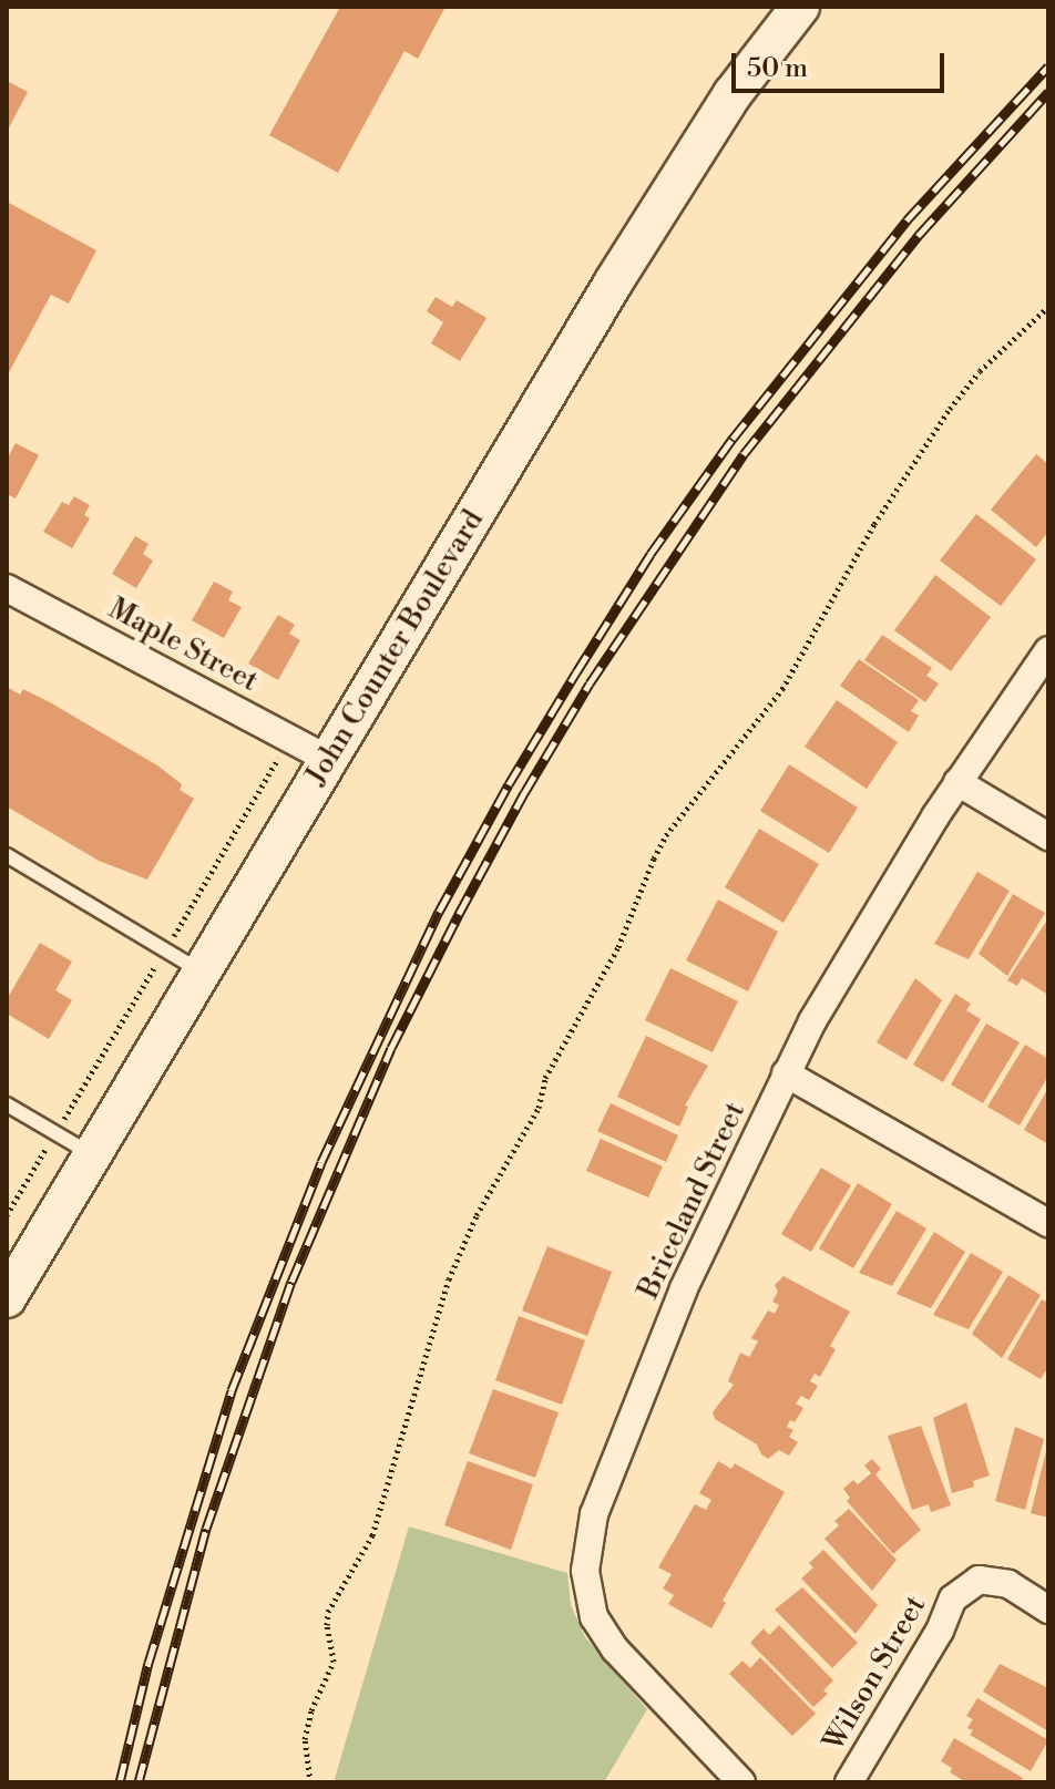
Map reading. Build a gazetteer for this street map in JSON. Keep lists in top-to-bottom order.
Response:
{
  "streets": {
    "main road": ["John Counter Boulevard"],
    "street": ["Maple Street", "Briceland Street", "Wilson Street"]
  },
  "crossings": [
    ["Maple Street", "John Counter Boulevard"]
  ],
  "scale_bar": "50 m"
}
